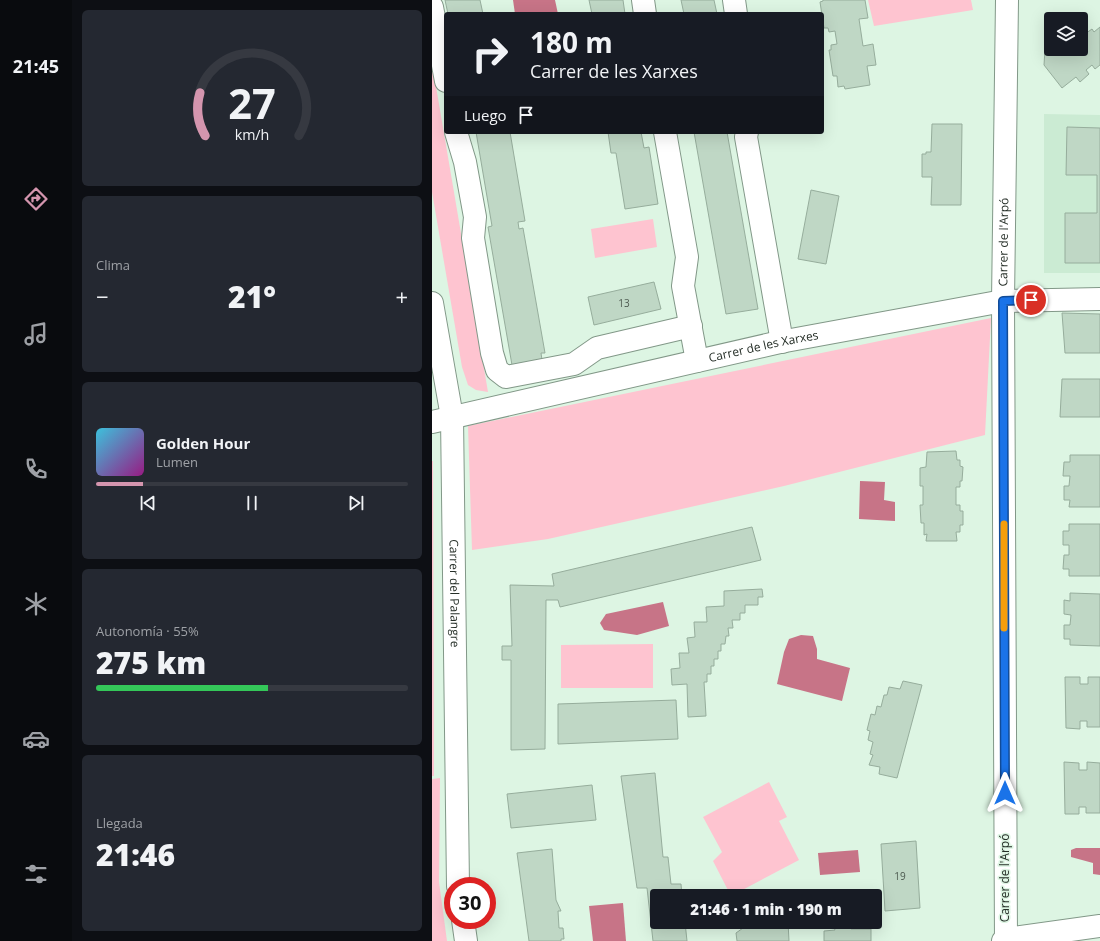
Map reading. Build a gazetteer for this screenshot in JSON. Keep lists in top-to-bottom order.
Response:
{
  "streets": {
    "street": ["Carrer de l'Arpó", "Carrer de les Xarxes", "Carrer del Palangre"]
  },
  "crossings": [
    ["Carrer de l'Arpó", "Carrer de les Xarxes"],
    ["Carrer de les Xarxes", "Carrer del Palangre"]
  ],
  "house_numbers": ["13", "19"],
  "page": {
    "tabs": "21:45",
    "turn": ["180 m", "Carrer de les Xarxes"],
    "then": "Luego",
    "tile": [
      "Clima",
      ["Autonomía · 55%", "275 km"],
      ["Llegada", "21:46"]
    ],
    "heat": ["−", "21°", "+"],
    "song": ["Golden Hour", "Lumen"],
    "limit": "30",
    "trip": "21:46 · 1 min · 190 m",
    "gauge": ["27", "km/h"]
  }
}
